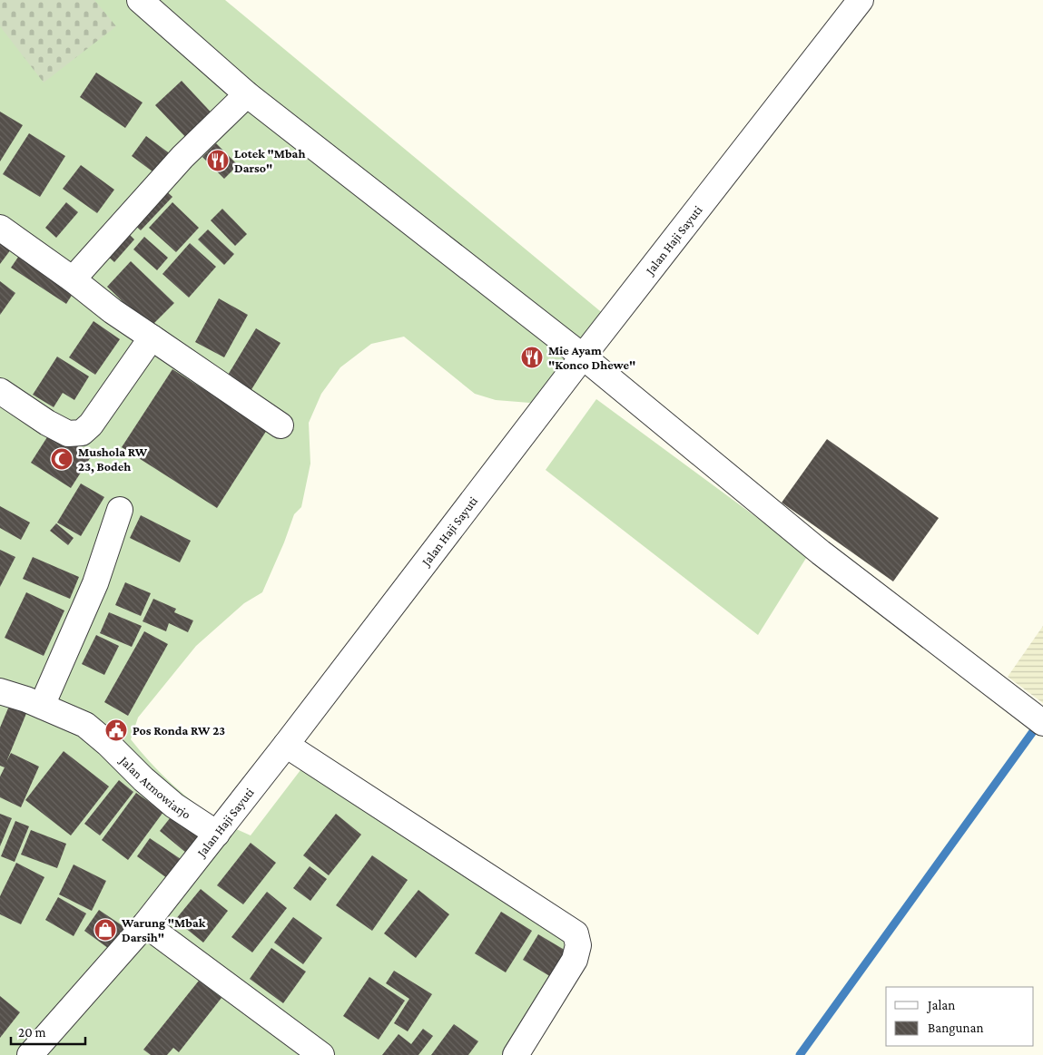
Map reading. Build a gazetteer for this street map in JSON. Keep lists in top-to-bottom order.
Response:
{
  "streets": {
    "street": ["Jalan Haji Sayuti", "Jalan Atmowiarjo"]
  },
  "crossings": [
    ["Jalan Haji Sayuti", "Jalan Atmowiarjo"]
  ],
  "places": {
    "restaurant": ["Lotek \"Mbah Darso\"", "Mie Ayam \"Konco Dhewe\""],
    "mosque": ["Mushola RW 23, Bodeh"],
    "public building": ["Pos Ronda RW 23"],
    "shop": ["Warung \"Mbak Darsih\""]
  },
  "legend": ["Jalan", "Bangunan"],
  "scale_bar": "20 m"
}
